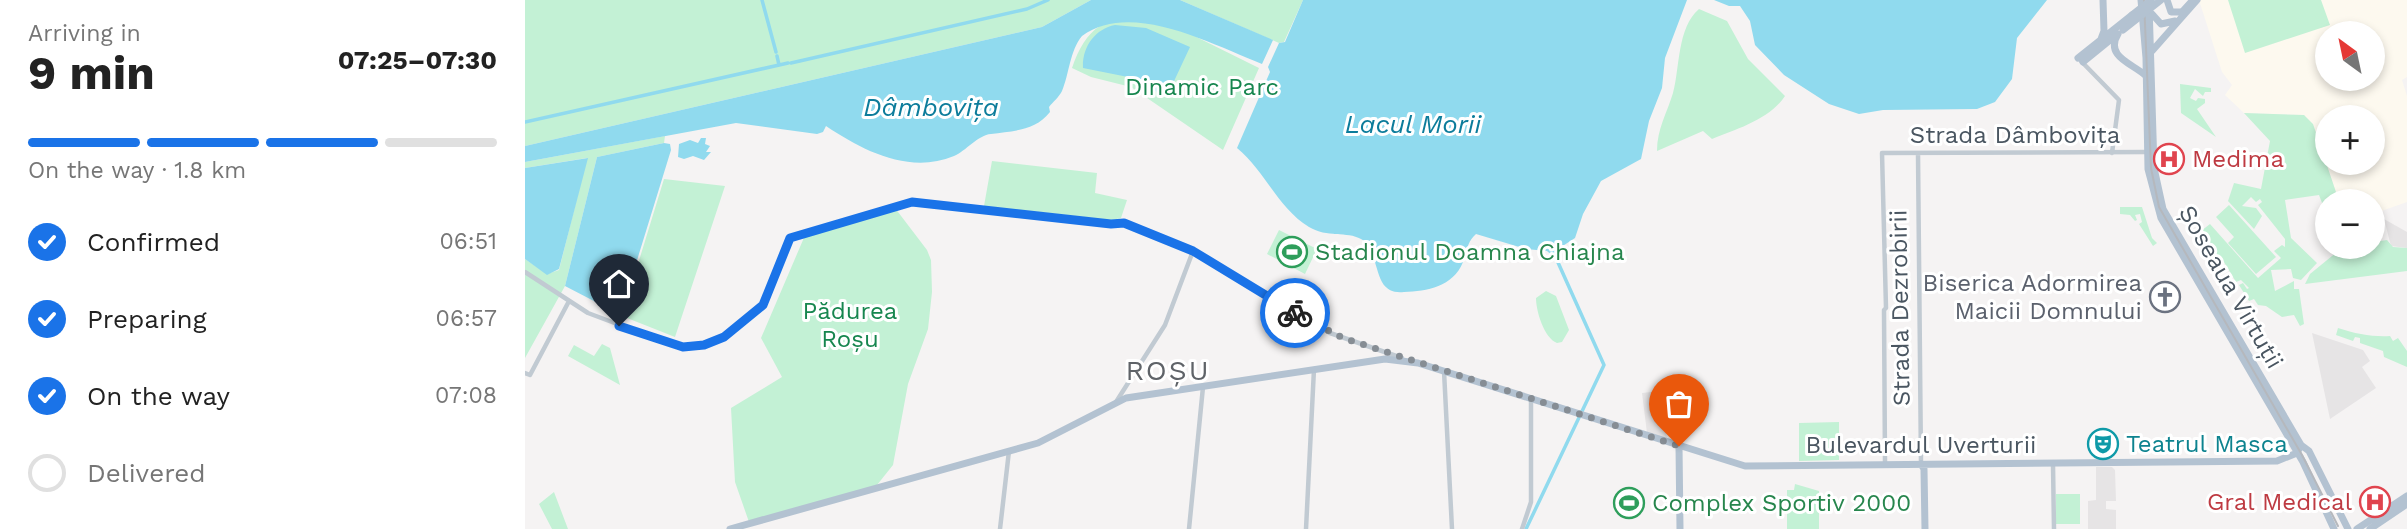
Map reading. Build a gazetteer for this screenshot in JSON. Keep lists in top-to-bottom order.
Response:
{
  "streets": {
    "main road": ["Șoseaua Virtuții", "Strada Dezrobirii", "Bulevardul Uverturii"],
    "street": ["Strada Dâmbovița"]
  },
  "crossings": [
    ["Strada Dâmbovița", "Șoseaua Virtuții"],
    ["Strada Dâmbovița", "Strada Dezrobirii"],
    ["Strada Dâmbovița", "Bulevardul Uverturii"],
    ["Șoseaua Virtuții", "Bulevardul Uverturii"],
    ["Strada Dezrobirii", "Bulevardul Uverturii"]
  ],
  "districts": ["ROȘU"],
  "water": ["Dâmbovița", "Lacul Morii"],
  "parks": ["Dinamic Parc", "Pădurea Roșu"],
  "places": {
    "hospital": ["Medima", "Gral Medical"],
    "sports": ["Stadionul Doamna Chiajna", "Complex Sportiv 2000"],
    "church": ["Biserica Adormirea Maicii Domnului"],
    "theatre": ["Teatrul Masca"]
  },
  "north": "top left",
  "page": {
    "heading": ["9 min", "Arriving in", "07:25–07:30"],
    "map_buttons": ["+", "−"],
    "bar": "On the way · 1.8 km",
    "list": [
      ["Confirmed", "06:51"],
      ["Preparing", "06:57"],
      ["On the way", "07:08"],
      "Delivered"
    ]
  }
}
